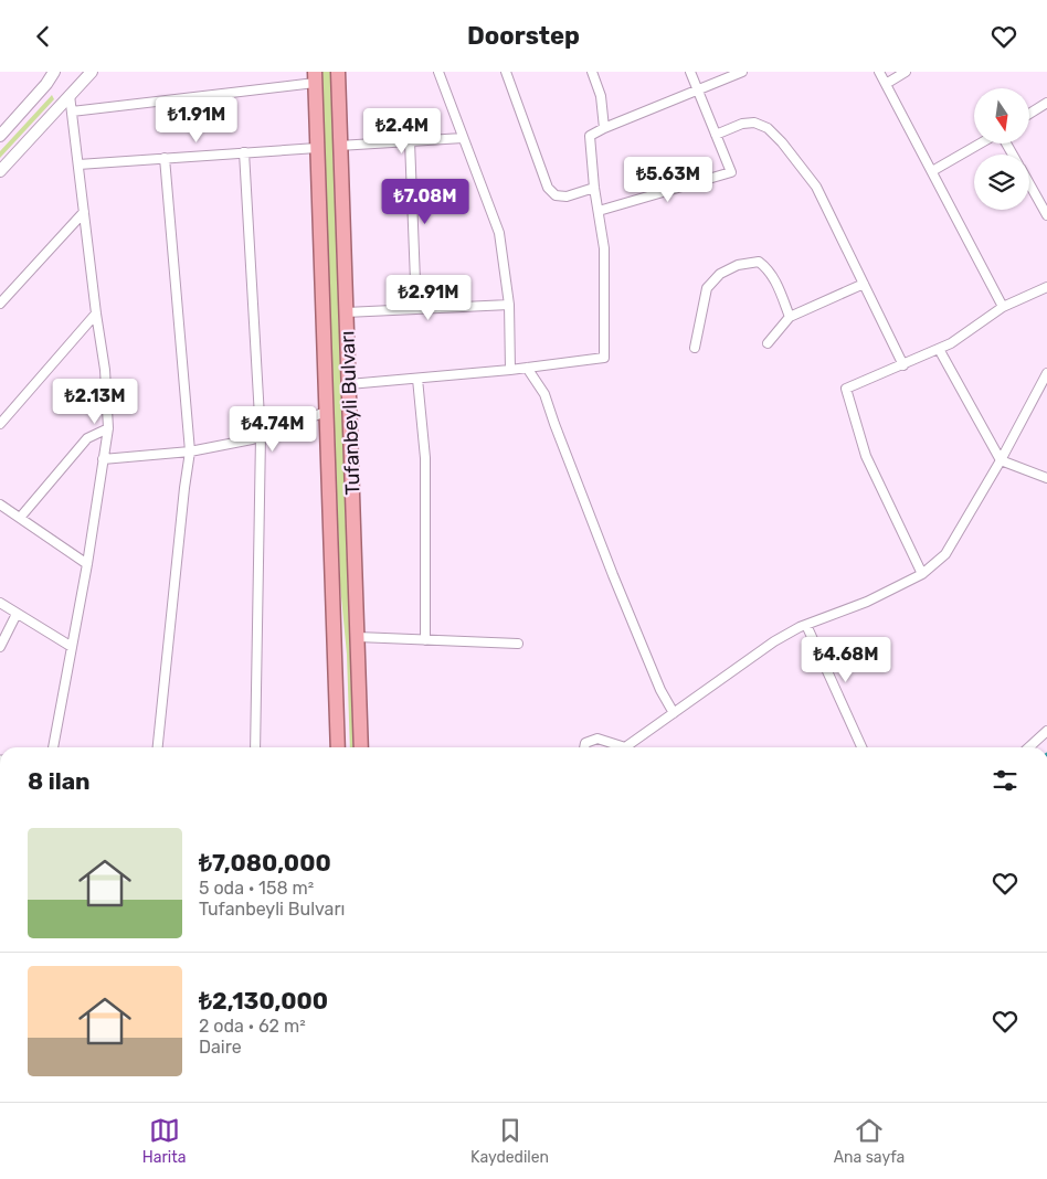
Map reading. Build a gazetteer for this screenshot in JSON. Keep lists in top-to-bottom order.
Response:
{
  "streets": {
    "highway": ["Tufanbeyli Bulvarı"]
  },
  "north": "bottom",
  "page": {
    "header": "Doorstep",
    "price": [
      "₺1.91M",
      "₺2.4M",
      "₺5.63M",
      "₺7.08M",
      "₺2.91M",
      "₺2.13M",
      "₺4.74M",
      "₺4.68M"
    ],
    "heading": "8 ilan",
    "list": [
      {
        "name": "₺7,080,000",
        "note": "5 oda · 158 m² · Tufanbeyli Bulvarı"
      },
      {
        "name": "₺2,130,000",
        "note": "2 oda · 62 m² · Daire"
      }
    ],
    "tabs": ["Harita", "Kaydedilen", "Ana sayfa"]
  }
}
